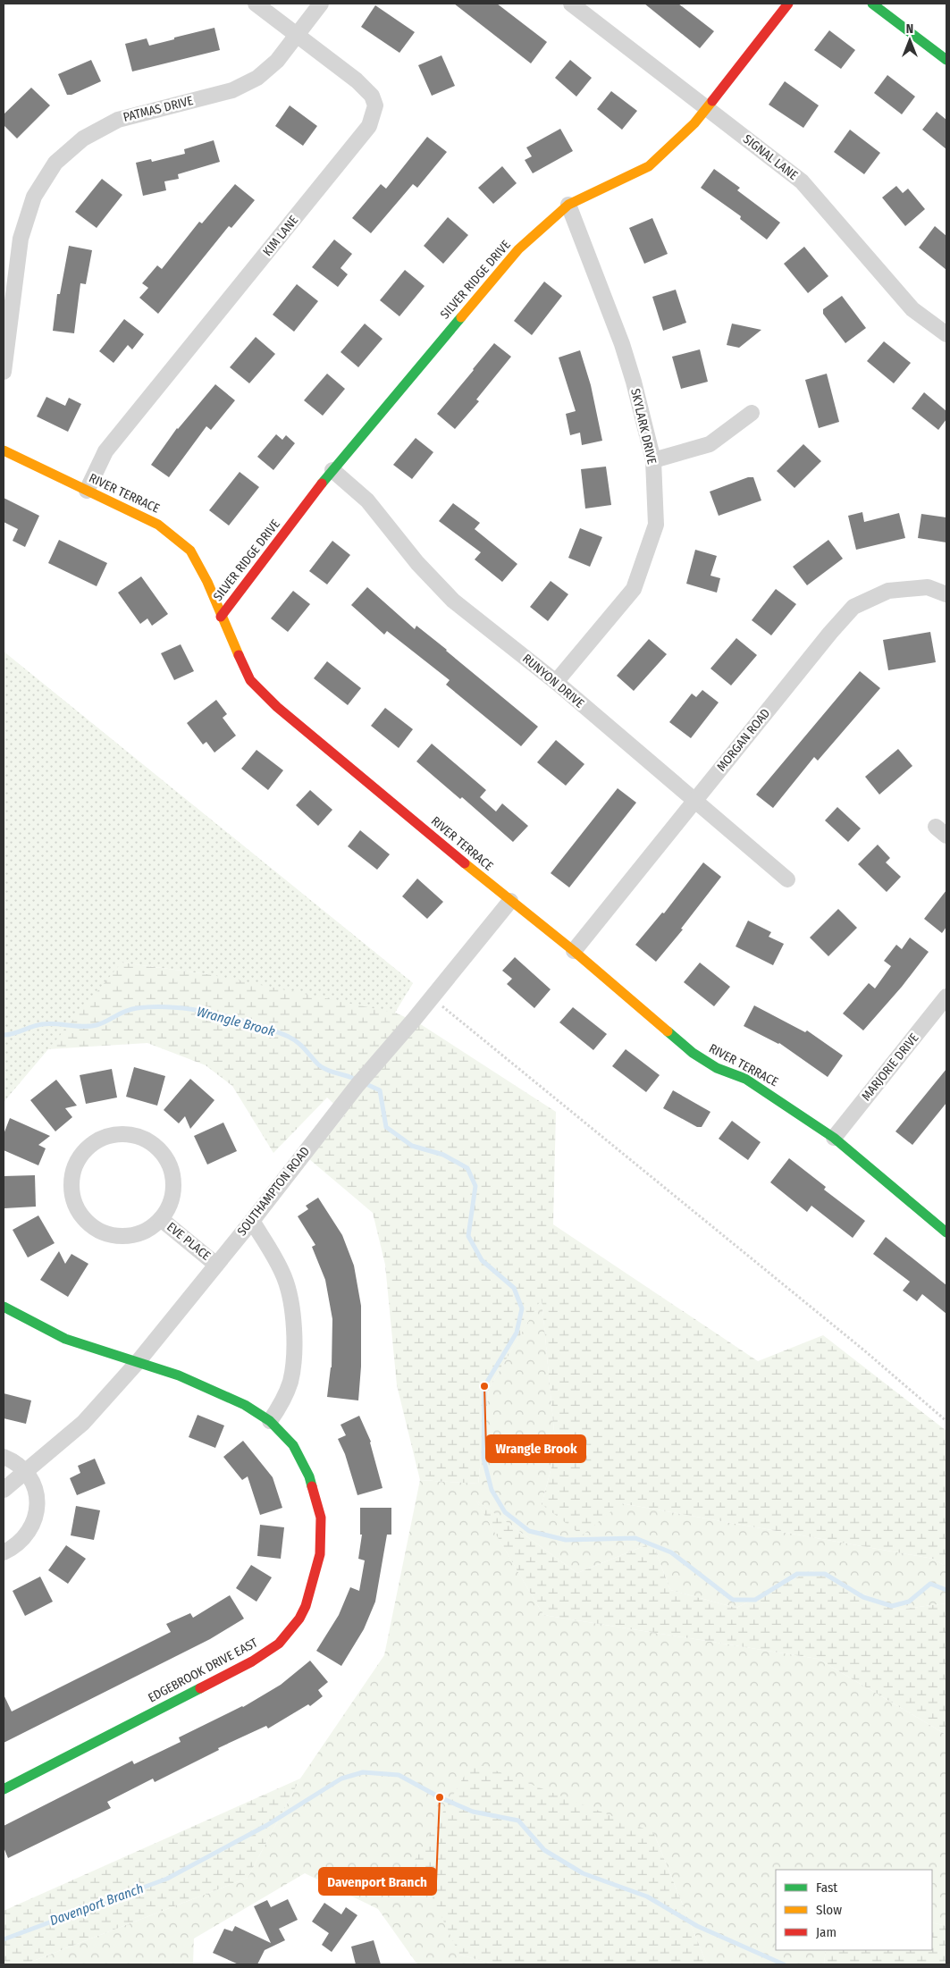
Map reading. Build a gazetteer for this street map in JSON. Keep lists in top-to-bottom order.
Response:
{
  "streets": {
    "street": [
      "PATMAS DRIVE",
      "SIGNAL LANE",
      "KIM LANE",
      "SILVER RIDGE DRIVE",
      "SKYLARK DRIVE",
      "RIVER TERRACE",
      "RUNYON DRIVE",
      "MORGAN ROAD",
      "MARJORIE DRIVE",
      "SOUTHAMPTON ROAD",
      "EVE PLACE",
      "EDGEBROOK DRIVE EAST"
    ]
  },
  "crossings": [
    ["PATMAS DRIVE", "KIM LANE"],
    ["SIGNAL LANE", "SILVER RIDGE DRIVE"],
    ["KIM LANE", "RIVER TERRACE"],
    ["SILVER RIDGE DRIVE", "SKYLARK DRIVE"],
    ["SILVER RIDGE DRIVE", "RIVER TERRACE"],
    ["SILVER RIDGE DRIVE", "RUNYON DRIVE"],
    ["SKYLARK DRIVE", "RUNYON DRIVE"],
    ["RIVER TERRACE", "MORGAN ROAD"],
    ["RIVER TERRACE", "MARJORIE DRIVE"],
    ["RIVER TERRACE", "SOUTHAMPTON ROAD"],
    ["RUNYON DRIVE", "MORGAN ROAD"],
    ["SOUTHAMPTON ROAD", "EVE PLACE"],
    ["SOUTHAMPTON ROAD", "EDGEBROOK DRIVE EAST"]
  ],
  "water": ["Wrangle Brook", "Davenport Branch"],
  "places": ["Wrangle Brook", "Davenport Branch"],
  "legend": ["Fast", "Slow", "Jam"],
  "north": "top"
}
